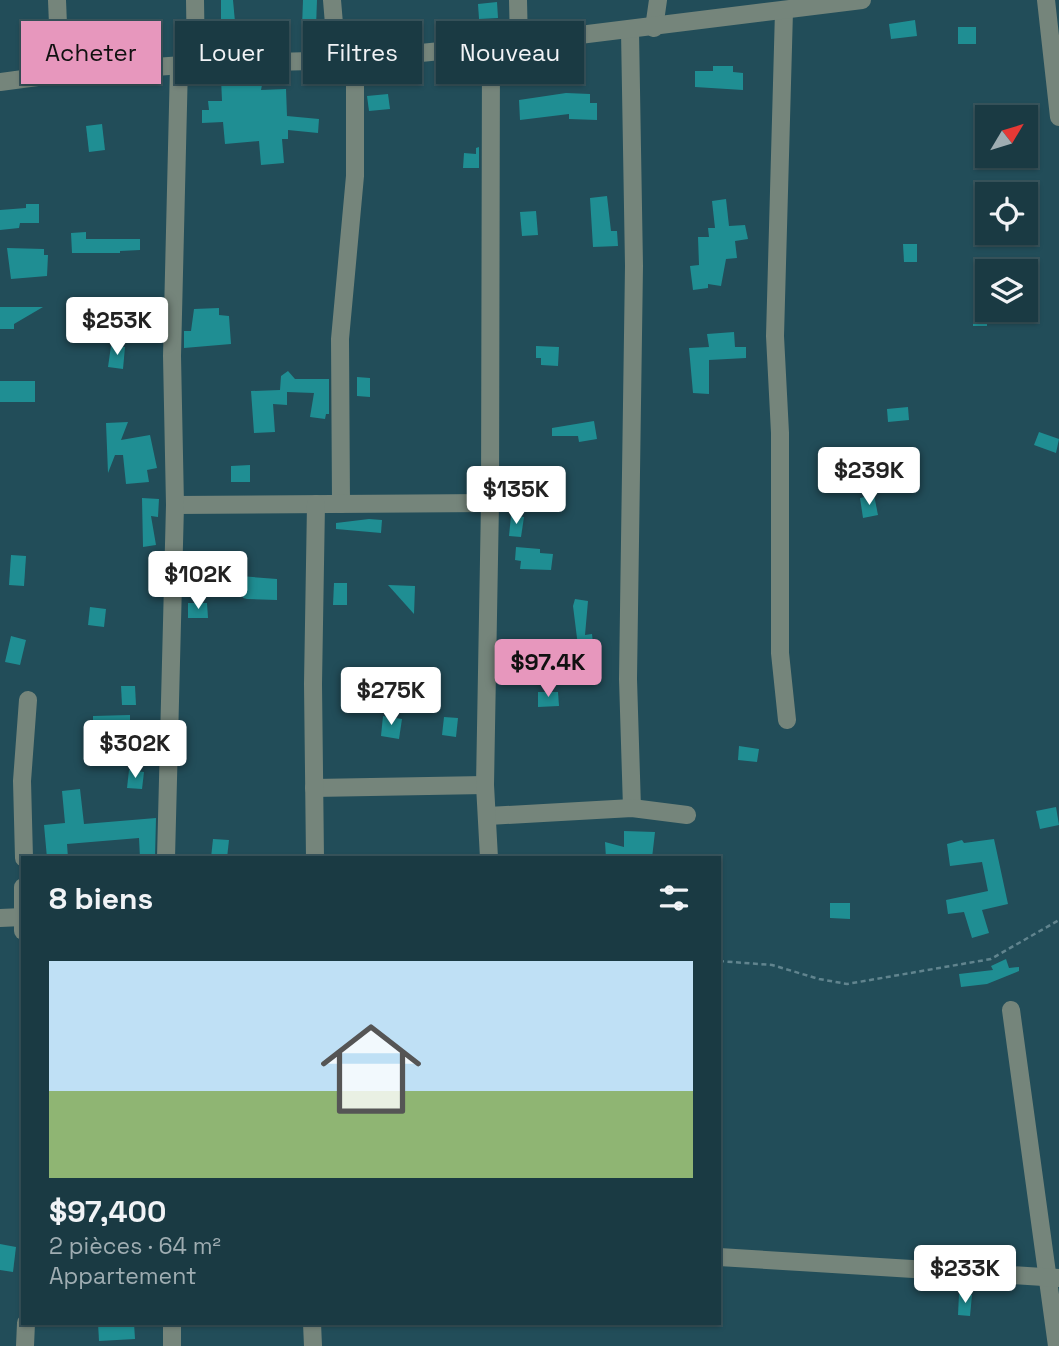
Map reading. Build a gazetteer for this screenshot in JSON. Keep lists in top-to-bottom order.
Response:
{
  "north": "top right",
  "page": {
    "chip": [
      "Acheter",
      "Louer",
      "Filtres",
      "Nouveau"
    ],
    "price": [
      "$253K",
      "$239K",
      "$135K",
      "$102K",
      "$97.4K",
      "$275K",
      "$302K",
      "$233K"
    ],
    "heading": "8 biens",
    "list": [
      {
        "name": "$97,400",
        "note": "2 pièces · 64 m² · Appartement"
      }
    ]
  }
}
